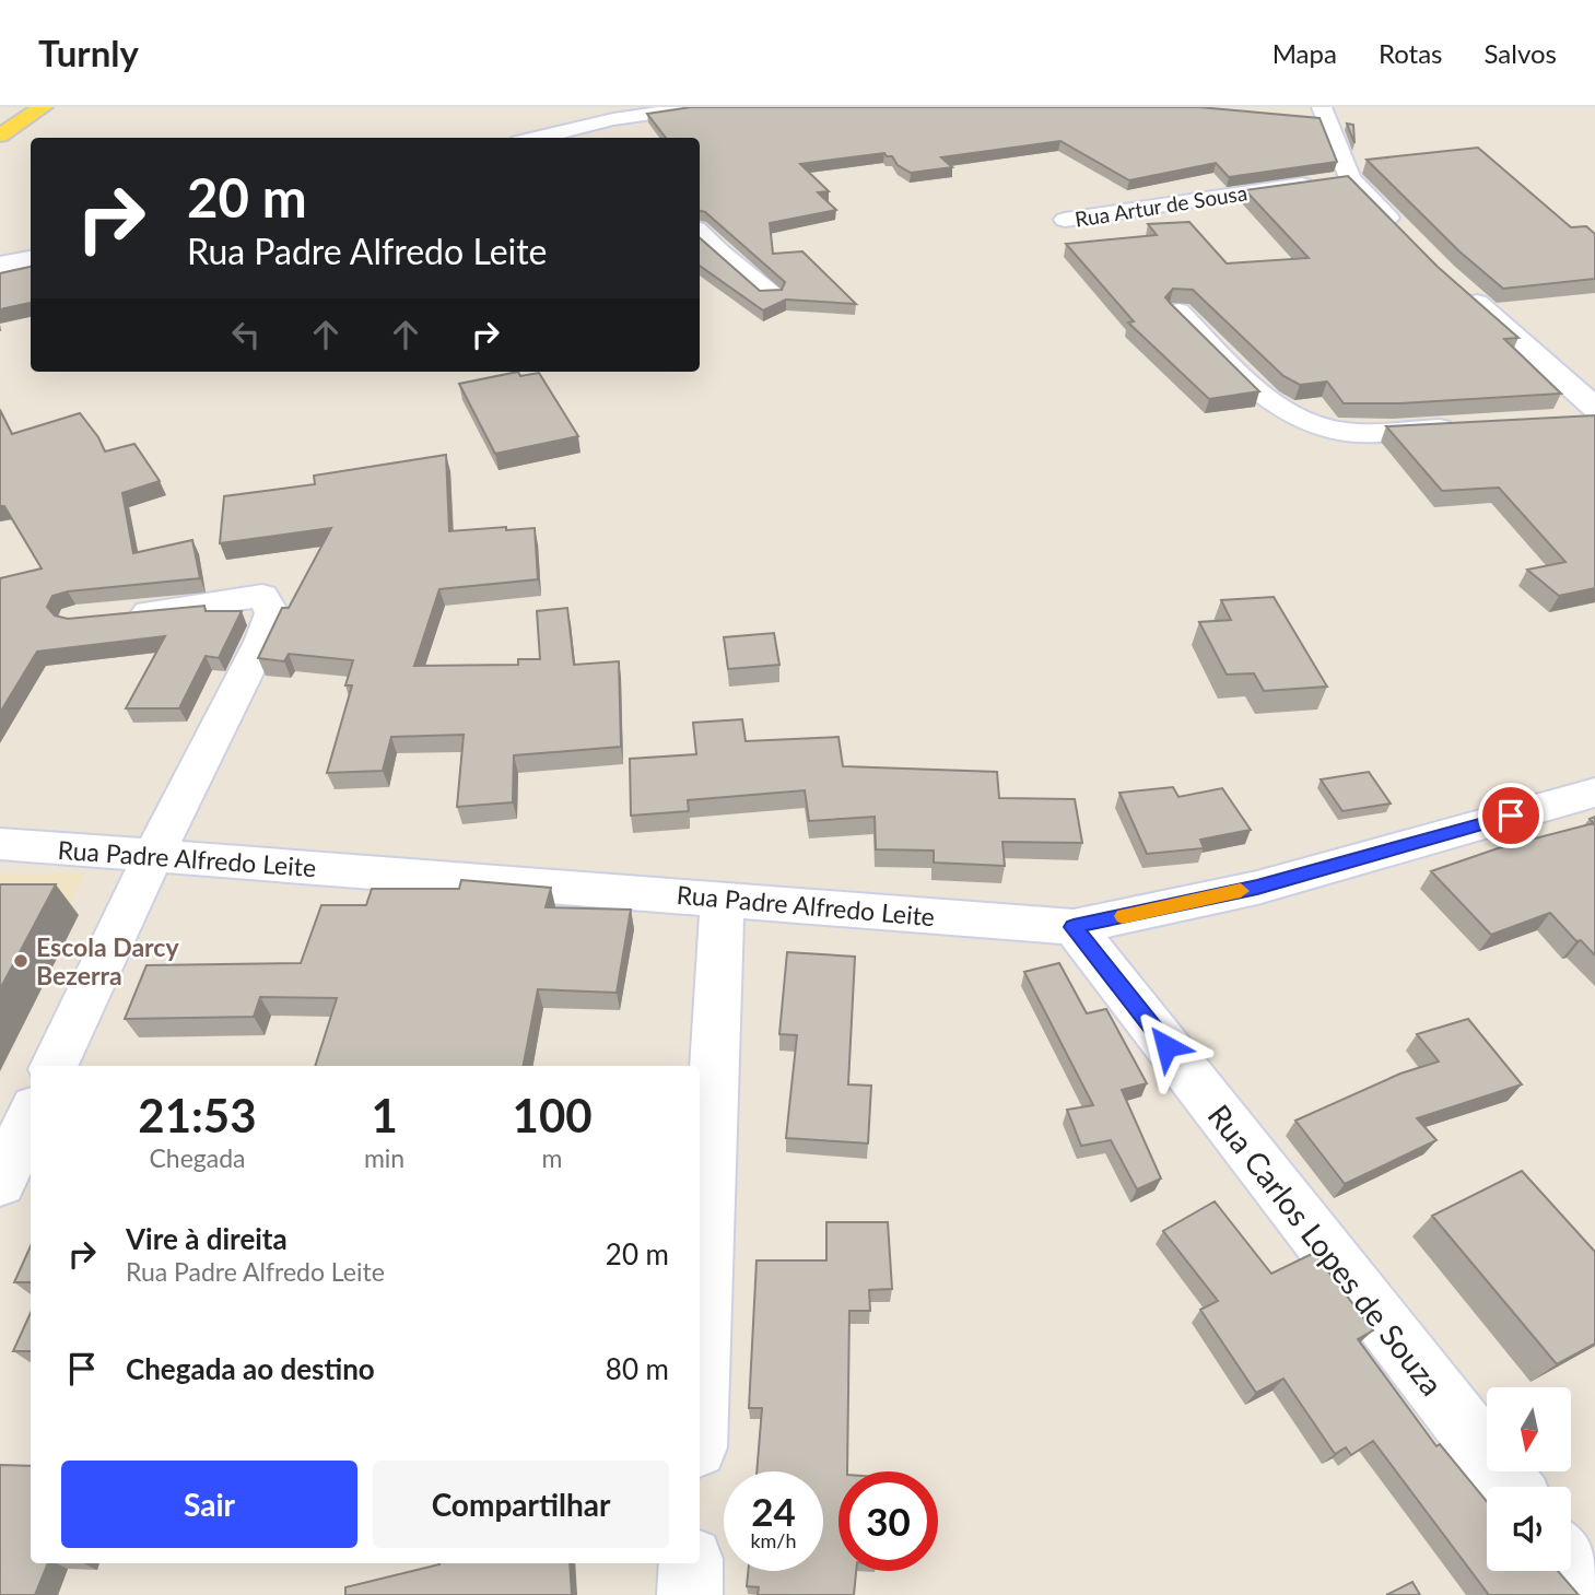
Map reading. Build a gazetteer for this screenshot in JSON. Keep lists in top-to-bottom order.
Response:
{
  "streets": {
    "street": ["Rua Artur de Sousa", "Rua Padre Alfredo Leite", "Rua Carlos Lopes de Souza"]
  },
  "crossings": [
    ["Rua Padre Alfredo Leite", "Rua Carlos Lopes de Souza"]
  ],
  "places": ["Escola Darcy Bezerra"],
  "north": "bottom",
  "page": {
    "header": "Turnly",
    "nav": ["Mapa", "Rotas", "Salvos"],
    "turn": ["20 m", "Rua Padre Alfredo Leite"],
    "eta": [
      "21:53",
      "Chegada",
      "1",
      "min",
      "100",
      "m"
    ],
    "list": [
      {
        "name": "Vire à direita",
        "note": "Rua Padre Alfredo Leite",
        "value": "20 m"
      },
      {
        "name": "Chegada ao destino",
        "value": "80 m"
      }
    ],
    "buttons": ["Sair", "Compartilhar"],
    "speed": "24 km/h",
    "limit": "30"
  }
}
